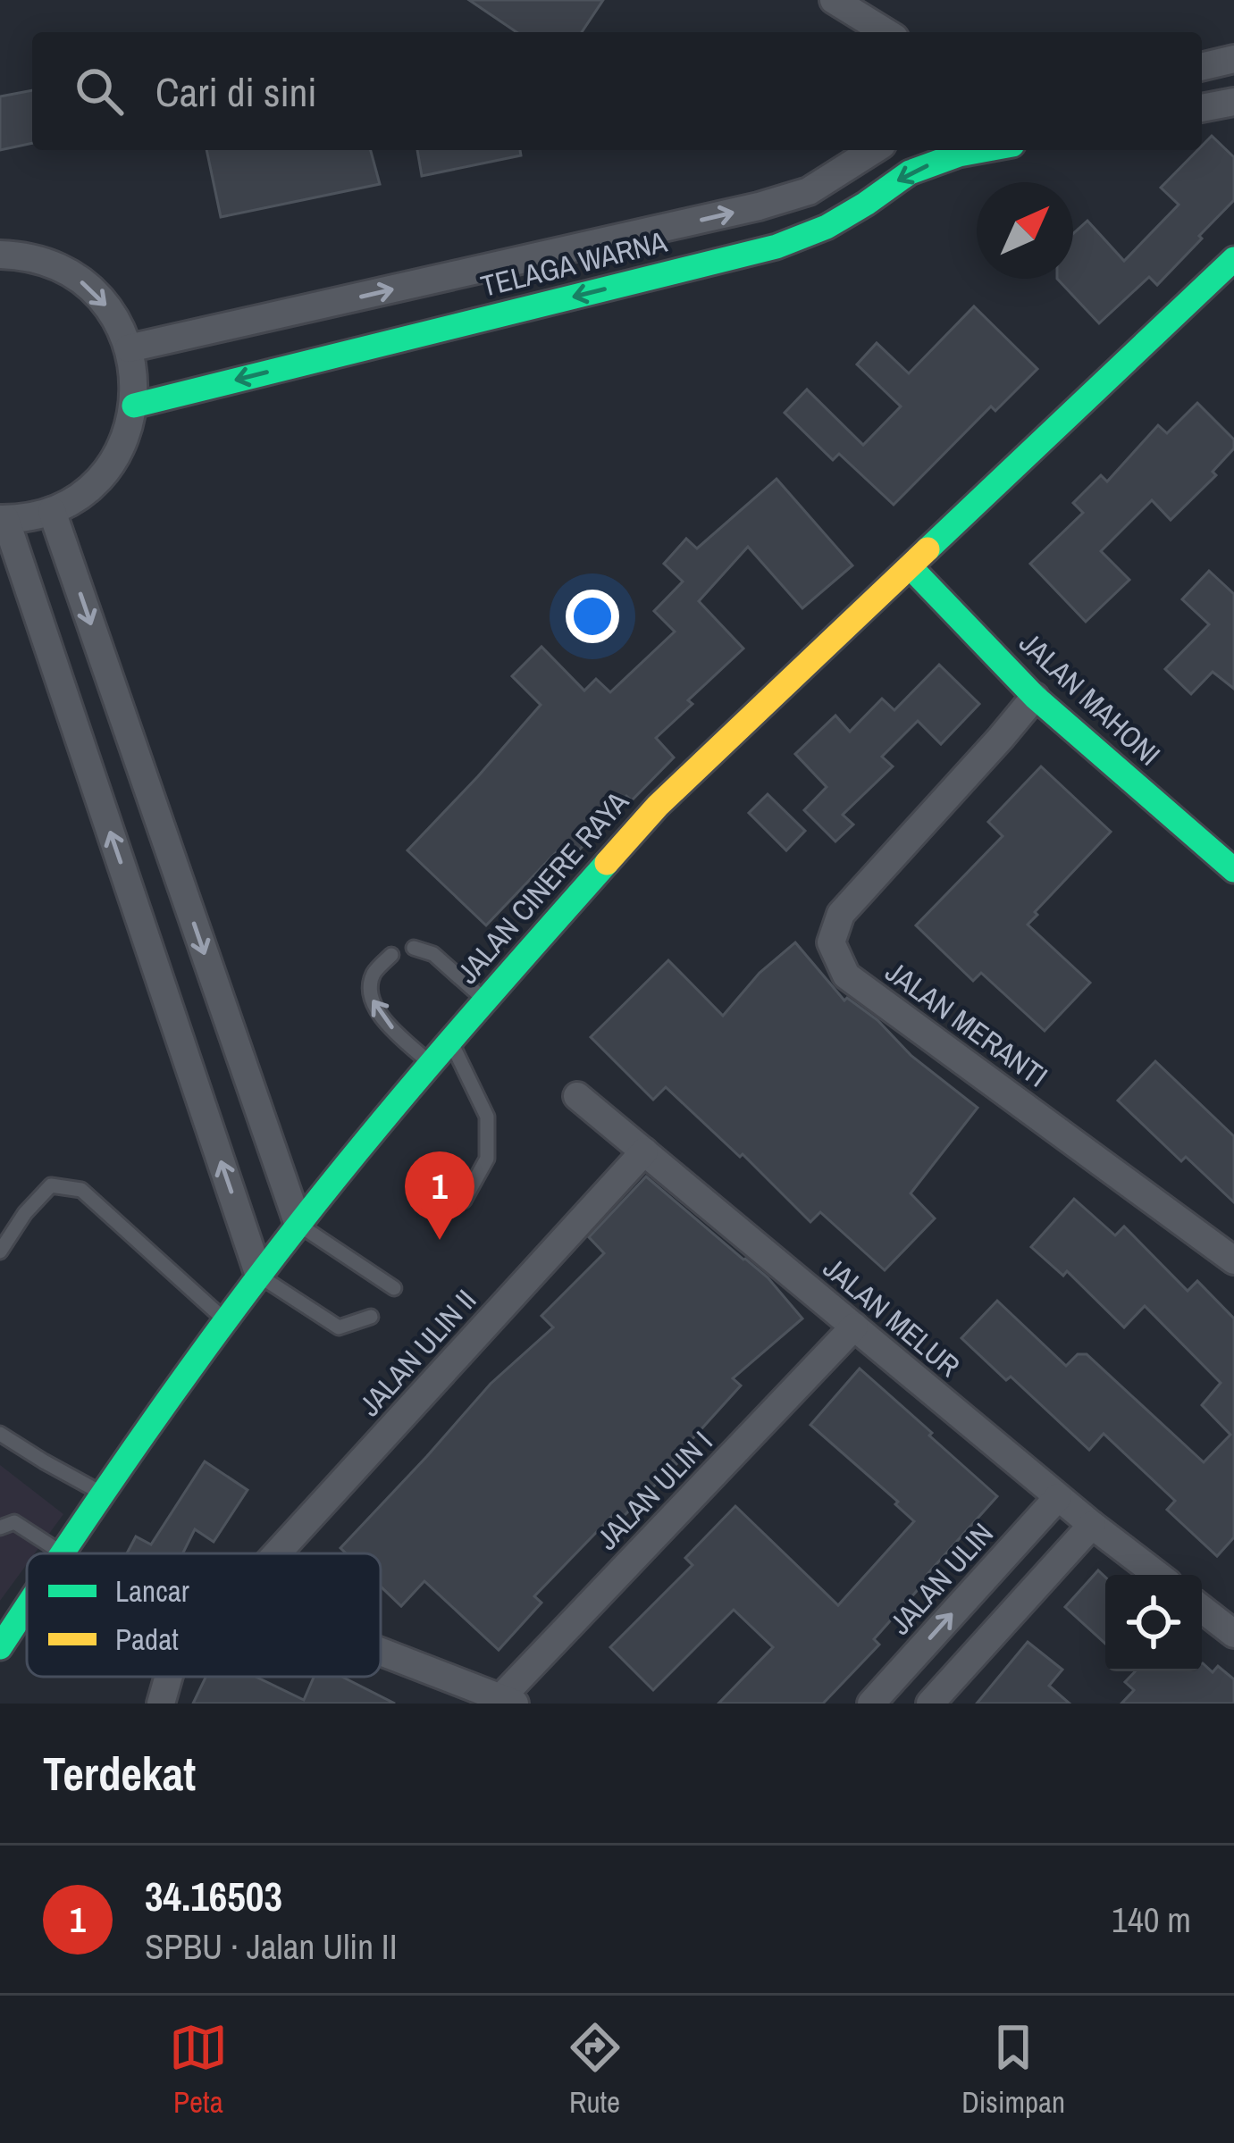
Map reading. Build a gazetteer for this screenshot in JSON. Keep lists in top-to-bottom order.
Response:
{
  "streets": {
    "main road": ["TELAGA WARNA", "JALAN MAHONI", "JALAN CINERE RAYA"],
    "street": [
      "JALAN MERANTI",
      "JALAN MELUR",
      "JALAN ULIN II",
      "JALAN ULIN I",
      "JALAN ULIN"
    ]
  },
  "crossings": [
    ["JALAN MAHONI", "JALAN CINERE RAYA"],
    ["JALAN MAHONI", "JALAN MERANTI"],
    ["JALAN MELUR", "JALAN ULIN II"],
    ["JALAN MELUR", "JALAN ULIN I"],
    ["JALAN MELUR", "JALAN ULIN"]
  ],
  "legend": ["Lancar", "Padat"],
  "north": "top right",
  "page": {
    "search": "Cari di sini",
    "pins": "1",
    "heading": "Terdekat",
    "list": [
      {
        "mark": "1",
        "name": "34.16503",
        "note": "SPBU · Jalan Ulin II",
        "value": "140 m"
      }
    ],
    "nav": ["Peta", "Rute", "Disimpan"]
  }
}
